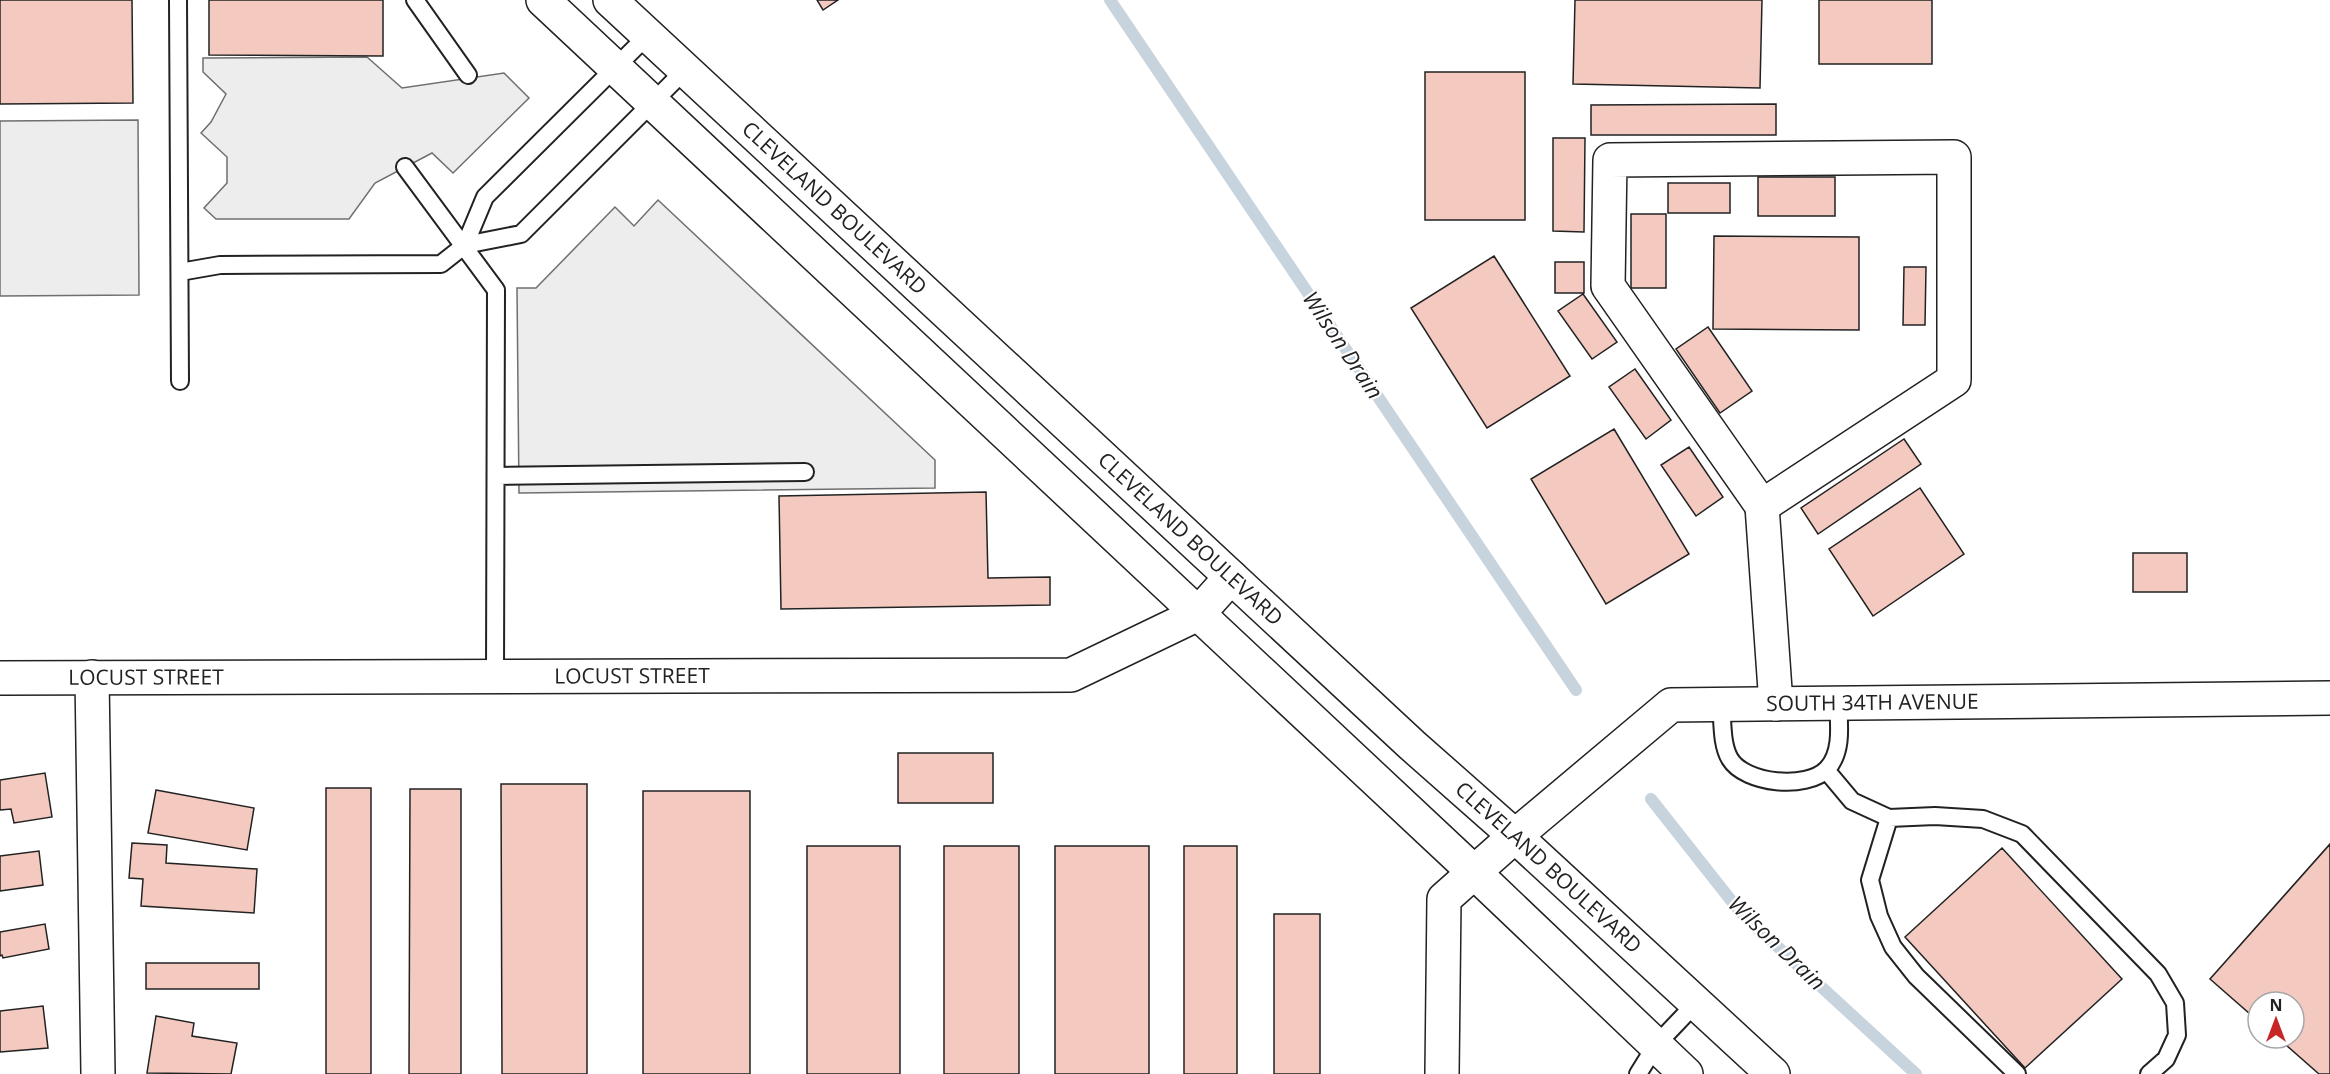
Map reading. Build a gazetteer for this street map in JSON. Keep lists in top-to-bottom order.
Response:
{
  "streets": {
    "street": ["CLEVELAND BOULEVARD", "LOCUST STREET", "SOUTH 34TH AVENUE"]
  },
  "crossings": [
    ["CLEVELAND BOULEVARD", "LOCUST STREET"],
    ["CLEVELAND BOULEVARD", "SOUTH 34TH AVENUE"]
  ],
  "water": ["Wilson Drain"],
  "north": "top"
}
